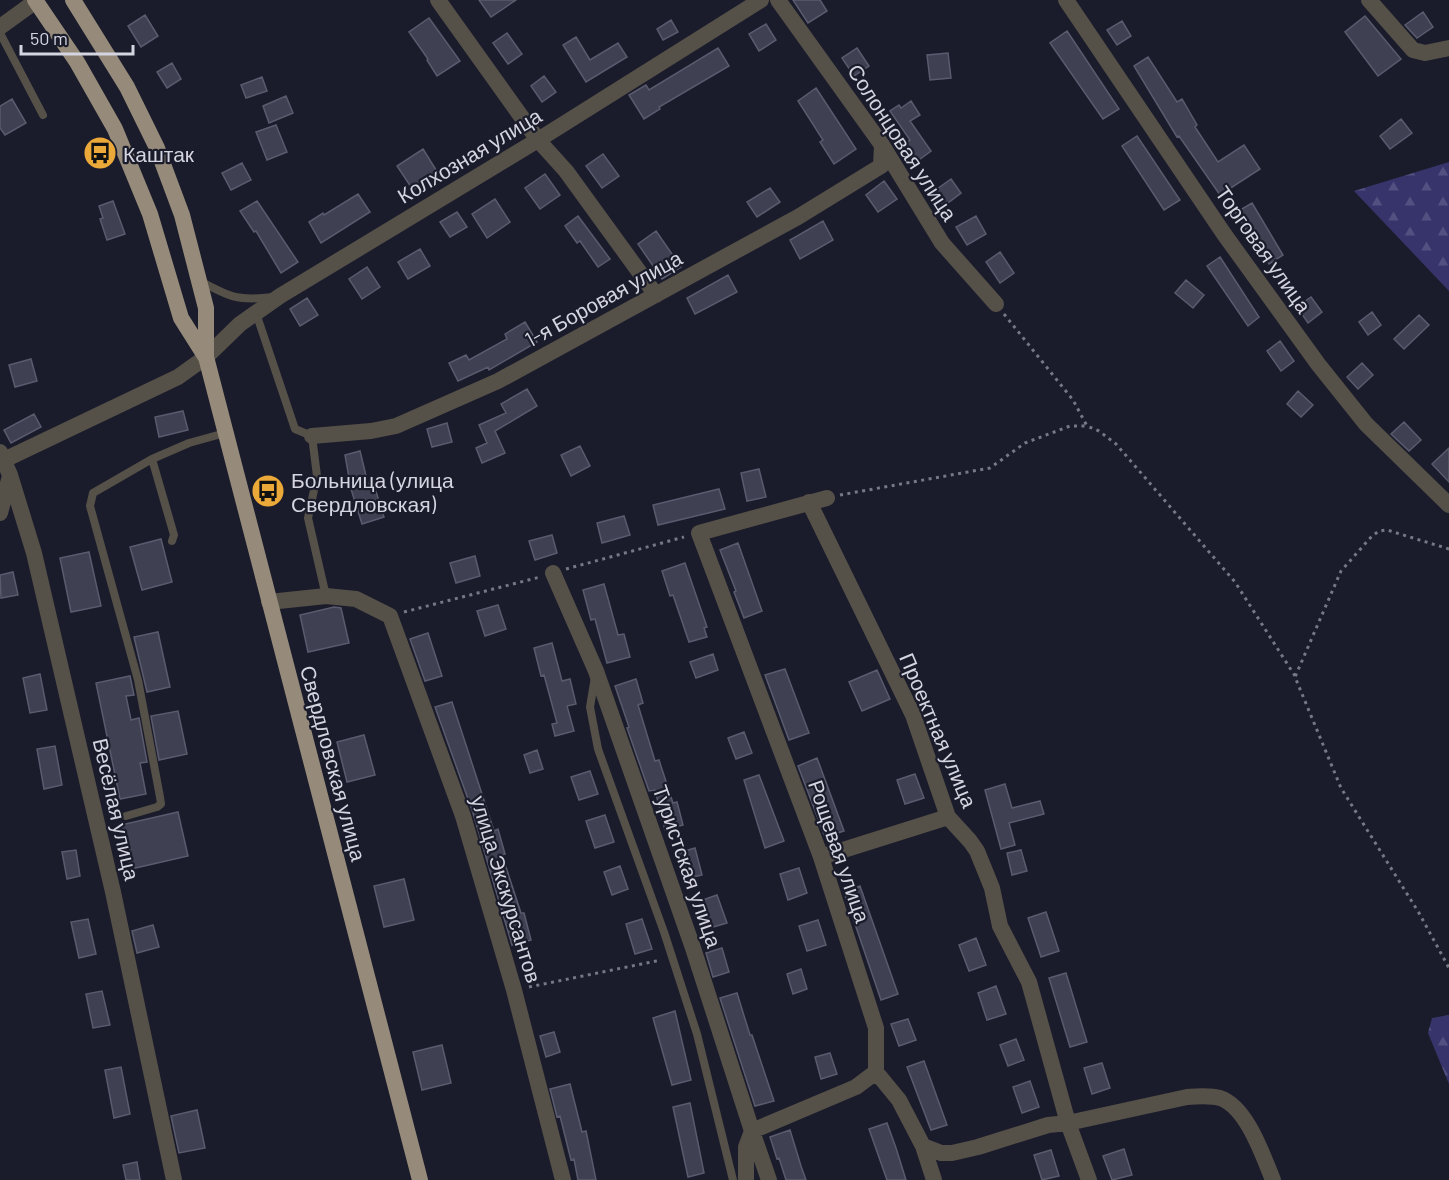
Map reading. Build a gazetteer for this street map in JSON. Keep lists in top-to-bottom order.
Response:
{
  "streets": {
    "highway": ["Свердловская улица"],
    "street": [
      "Солонцовая улица",
      "Колхозная улица",
      "Торговая улица",
      "1-я Боровая улица",
      "Проектная улица",
      "Весёлая улица",
      "Рощевая улица",
      "Туристская улица",
      "улица Экскурсантов"
    ]
  },
  "crossings": [
    ["Солонцовая улица", "1-я Боровая улица"],
    ["Колхозная улица", "Свердловская улица"],
    ["Колхозная улица", "Весёлая улица"],
    ["Проектная улица", "Рощевая улица"]
  ],
  "places": {
    "bus stop": ["Каштак", "Больница (улица Свердловская)"]
  },
  "scale_bar": "50 m"
}
